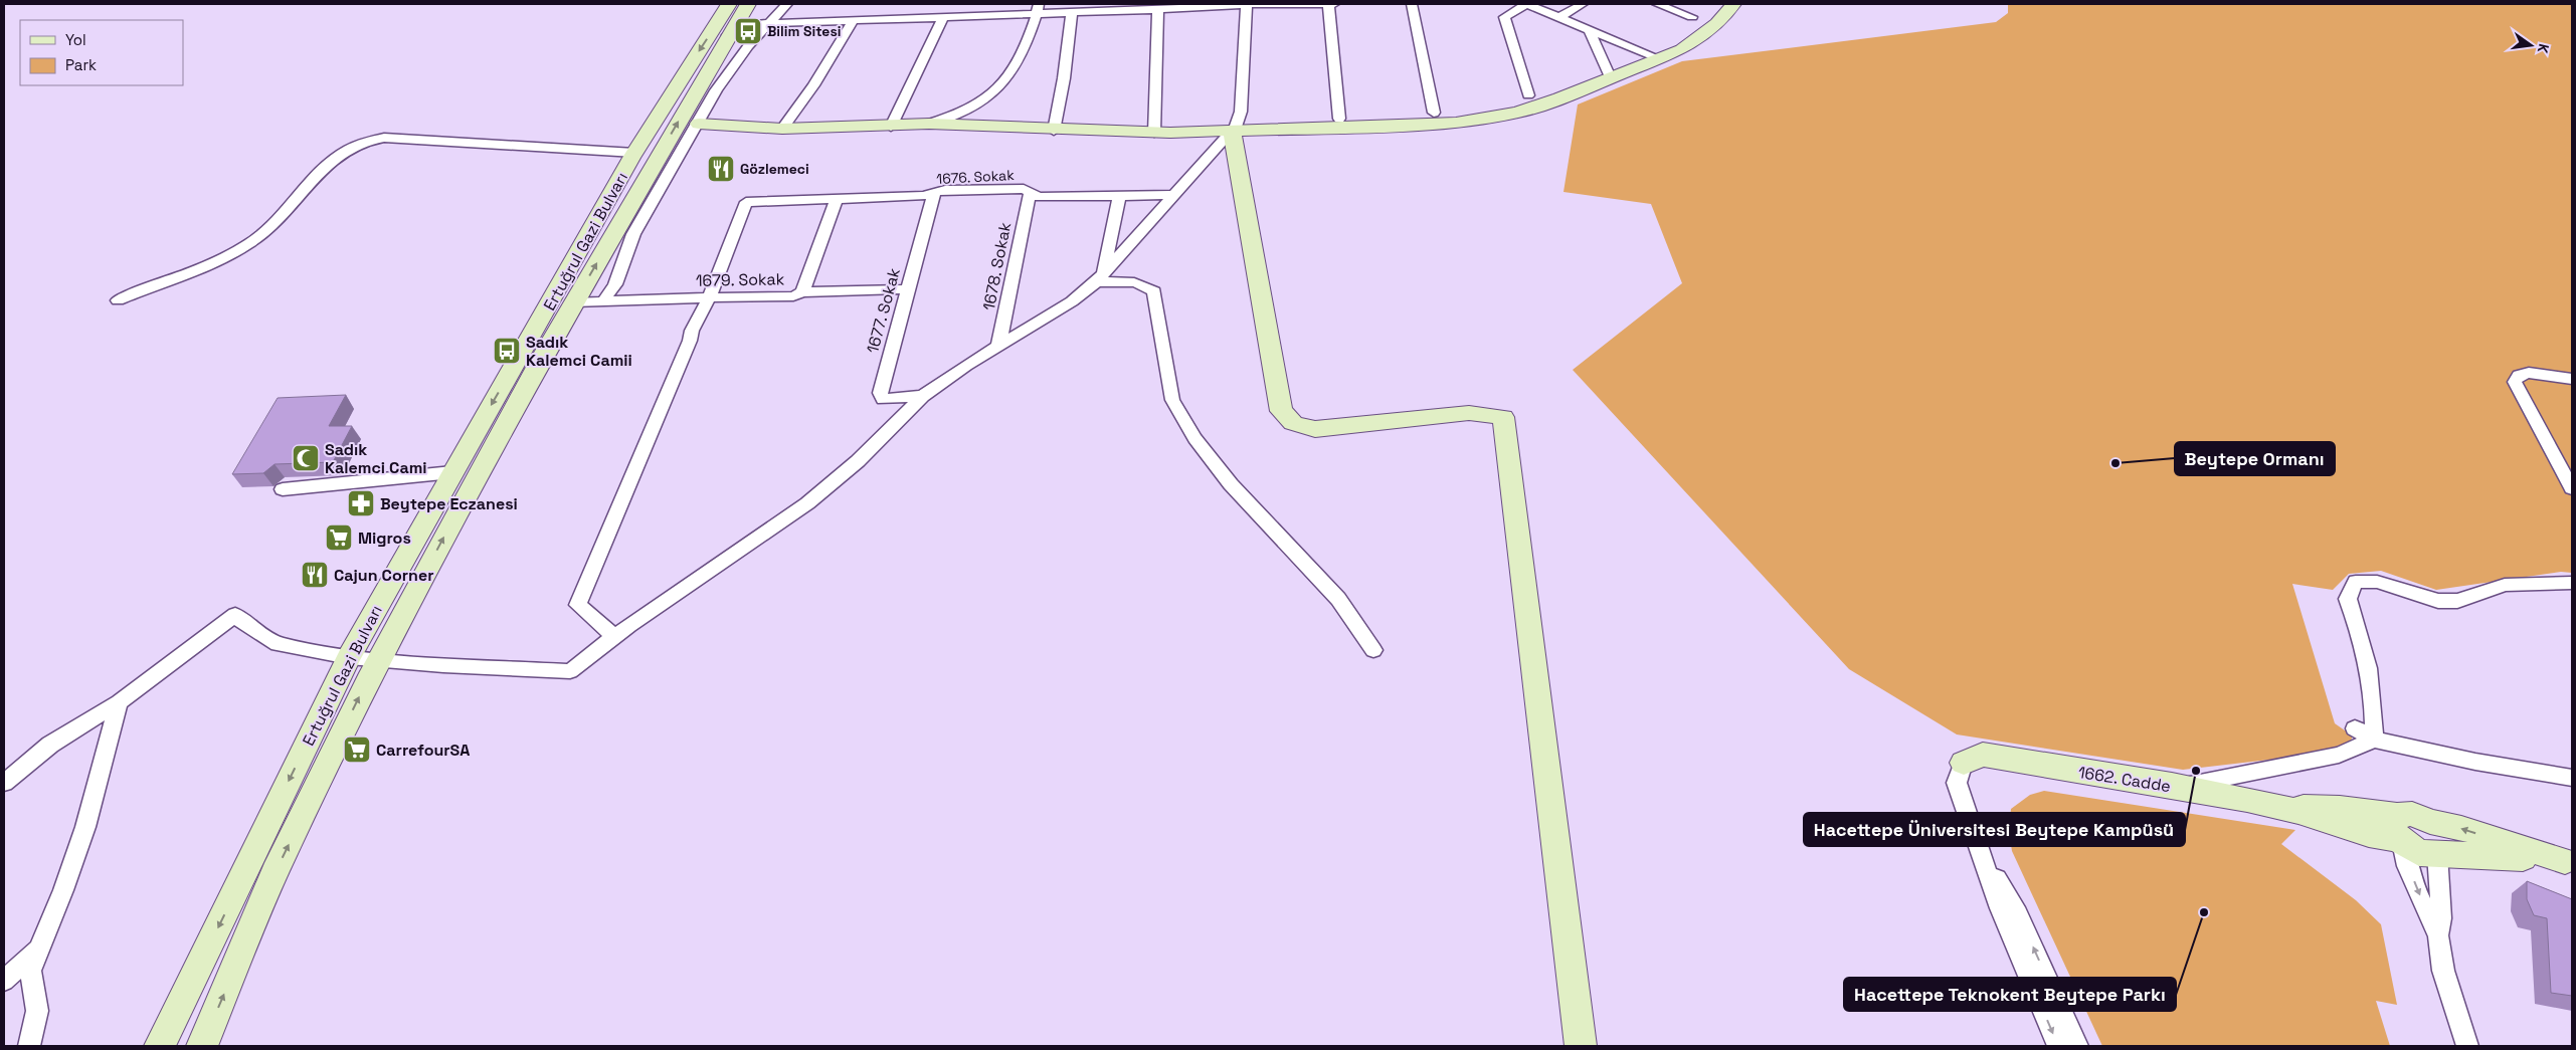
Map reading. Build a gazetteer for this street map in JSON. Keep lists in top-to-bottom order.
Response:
{
  "streets": {
    "street": [
      "1676. Sokak",
      "Ertuğrul Gazi Bulvarı",
      "1678. Sokak",
      "1679. Sokak",
      "1677. Sokak",
      "1662. Cadde"
    ]
  },
  "crossings": [
    ["1676. Sokak", "1678. Sokak"],
    ["1676. Sokak", "1679. Sokak"],
    ["1676. Sokak", "1677. Sokak"],
    ["Ertuğrul Gazi Bulvarı", "1679. Sokak"],
    ["1679. Sokak", "1677. Sokak"]
  ],
  "places": {
    "bus stop": ["Bilim Sitesi", "Sadık Kalemci Camii"],
    "restaurant": ["Gözlemeci", "Cajun Corner"],
    "mosque": ["Sadık Kalemci Cami"],
    "other": ["Beytepe Ormanı", "Hacettepe Üniversitesi Beytepe Kampüsü", "Hacettepe Teknokent Beytepe Parkı"],
    "pharmacy": ["Beytepe Eczanesi"],
    "supermarket": ["Migros", "CarrefourSA"]
  },
  "legend": ["Yol", "Park"],
  "north": "right"
}
